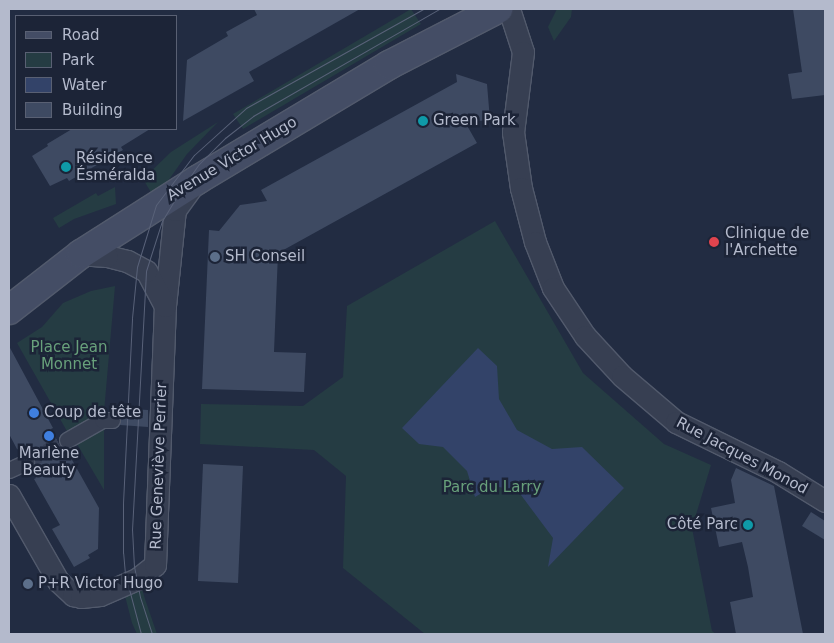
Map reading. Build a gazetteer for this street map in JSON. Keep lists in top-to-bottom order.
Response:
{
  "streets": {
    "main road": ["Avenue Victor Hugo"],
    "street": ["Rue Jacques Monod", "Rue Geneviève Perrier"]
  },
  "crossings": [
    ["Avenue Victor Hugo", "Rue Geneviève Perrier"]
  ],
  "parks": ["Place Jean Monnet", "Parc du Larry"],
  "places": [
    "Green Park",
    "Résidence Ésméralda",
    "Clinique de l'Archette",
    "SH Conseil",
    "Coup de tête",
    "Marlène Beauty",
    "Côté Parc",
    "P+R Victor Hugo"
  ],
  "legend": [
    "Road",
    "Park",
    "Water",
    "Building"
  ]
}
